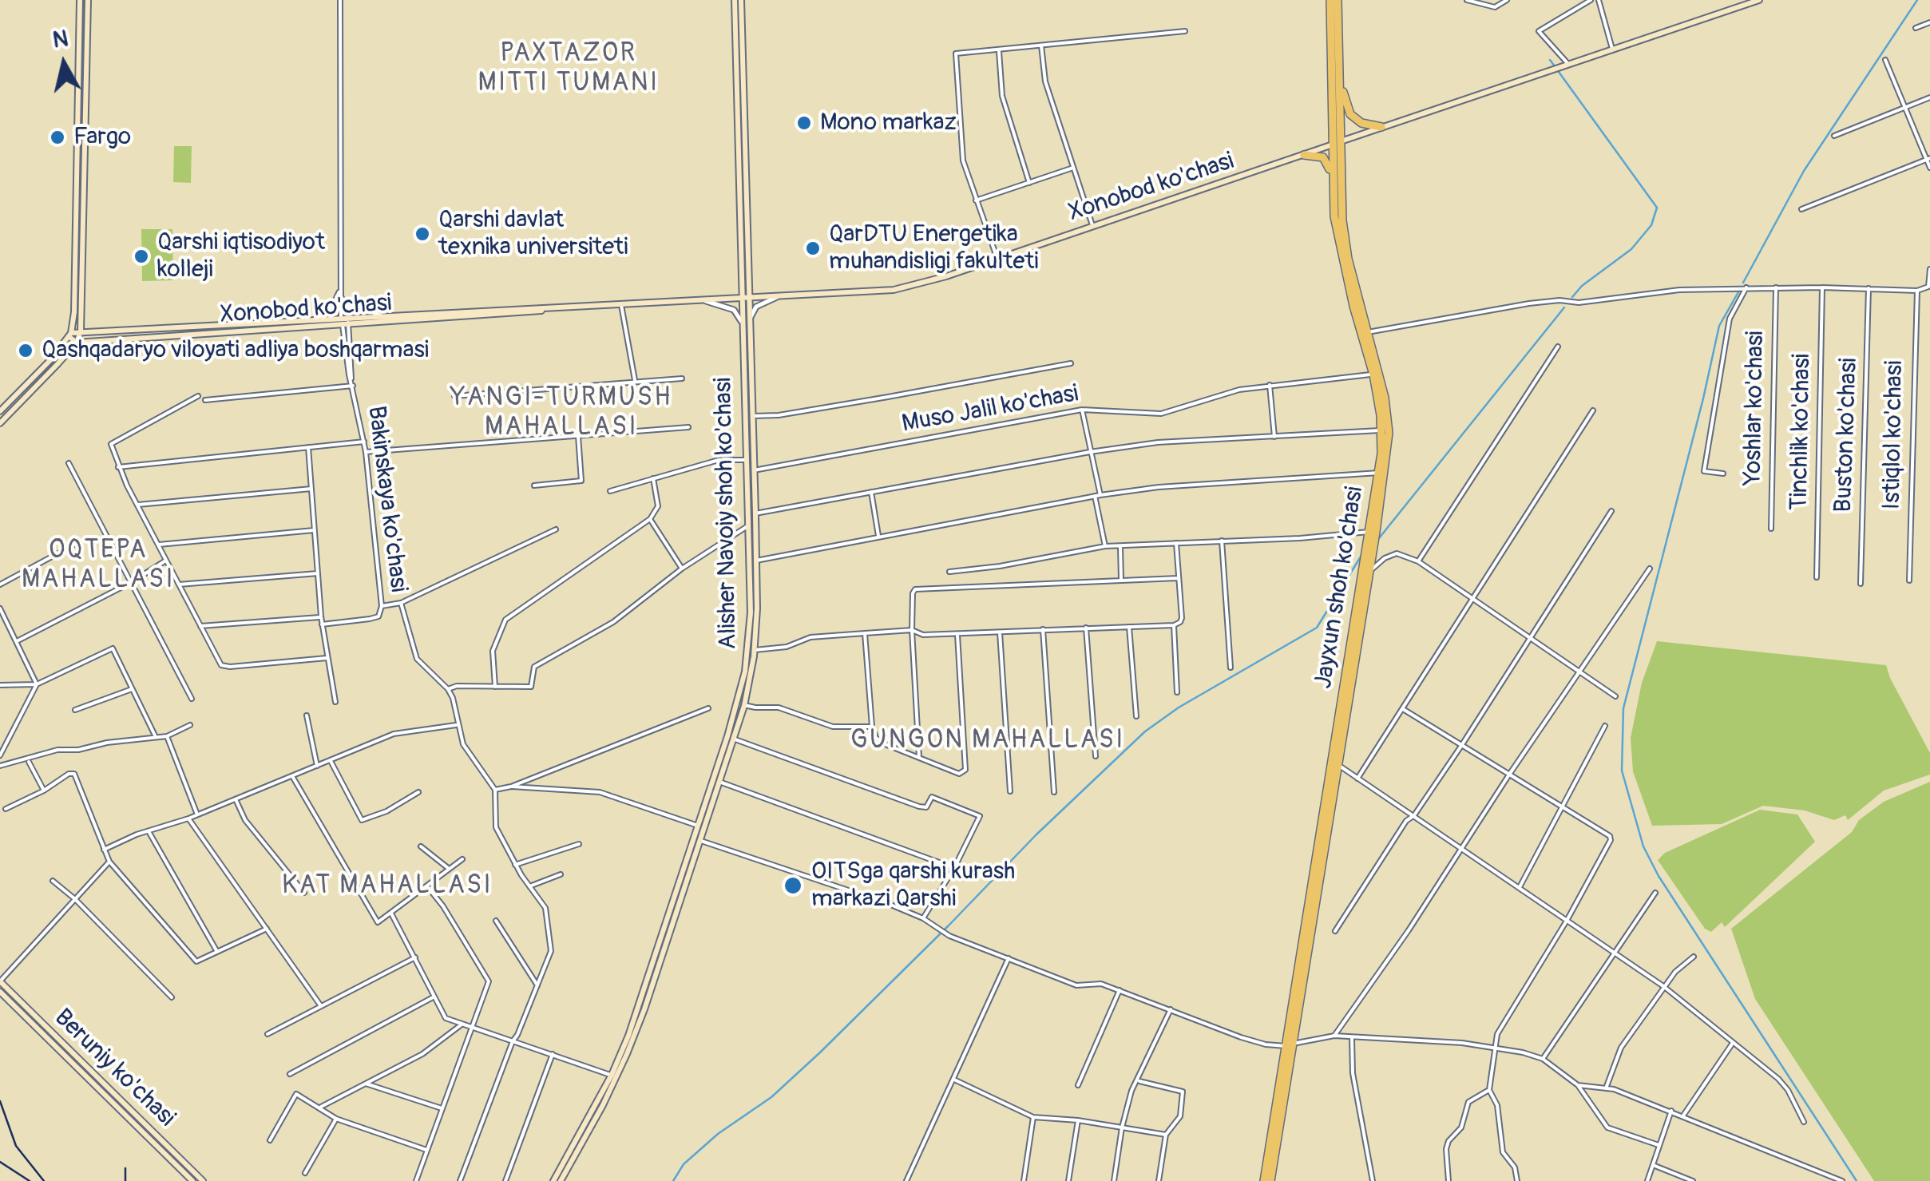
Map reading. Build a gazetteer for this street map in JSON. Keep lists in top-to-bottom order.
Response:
{
  "streets": {
    "highway": ["Jayxun shoh ko'chasi"],
    "main road": ["Xonobod ko'chasi", "Alisher Navoiy shoh ko'chasi", "Beruniy ko'chasi"],
    "street": [
      "Yoshlar ko'chasi",
      "Muso Jalil ko'chasi",
      "Tinchlik ko'chasi",
      "Buston ko'chasi",
      "Istiqlol ko'chasi",
      "Bakinskaya ko'chasi"
    ]
  },
  "crossings": [
    ["Xonobod ko'chasi", "Bakinskaya ko'chasi"],
    ["Xonobod ko'chasi", "Alisher Navoiy shoh ko'chasi"],
    ["Xonobod ko'chasi", "Jayxun shoh ko'chasi"],
    ["Muso Jalil ko'chasi", "Alisher Navoiy shoh ko'chasi"],
    ["Muso Jalil ko'chasi", "Jayxun shoh ko'chasi"]
  ],
  "districts": [
    "PAXTAZOR MITTI TUMANI",
    "YANGI-TURMUSH MAHALLASI",
    "OQTEPA MAHALLASI",
    "GUNGON MAHALLASI",
    "KAT MAHALLASI"
  ],
  "places": [
    "Mono markaz",
    "Fargo",
    "Qarshi davlat texnika universiteti",
    "QarDTU Energetika muhandisligi fakulteti",
    "Qarshi iqtisodiyot kolleji",
    "Qashqadaryo viloyati adliya boshqarmasi",
    "OITSga qarshi kurash markazi Qarshi"
  ],
  "north": "top"
}
